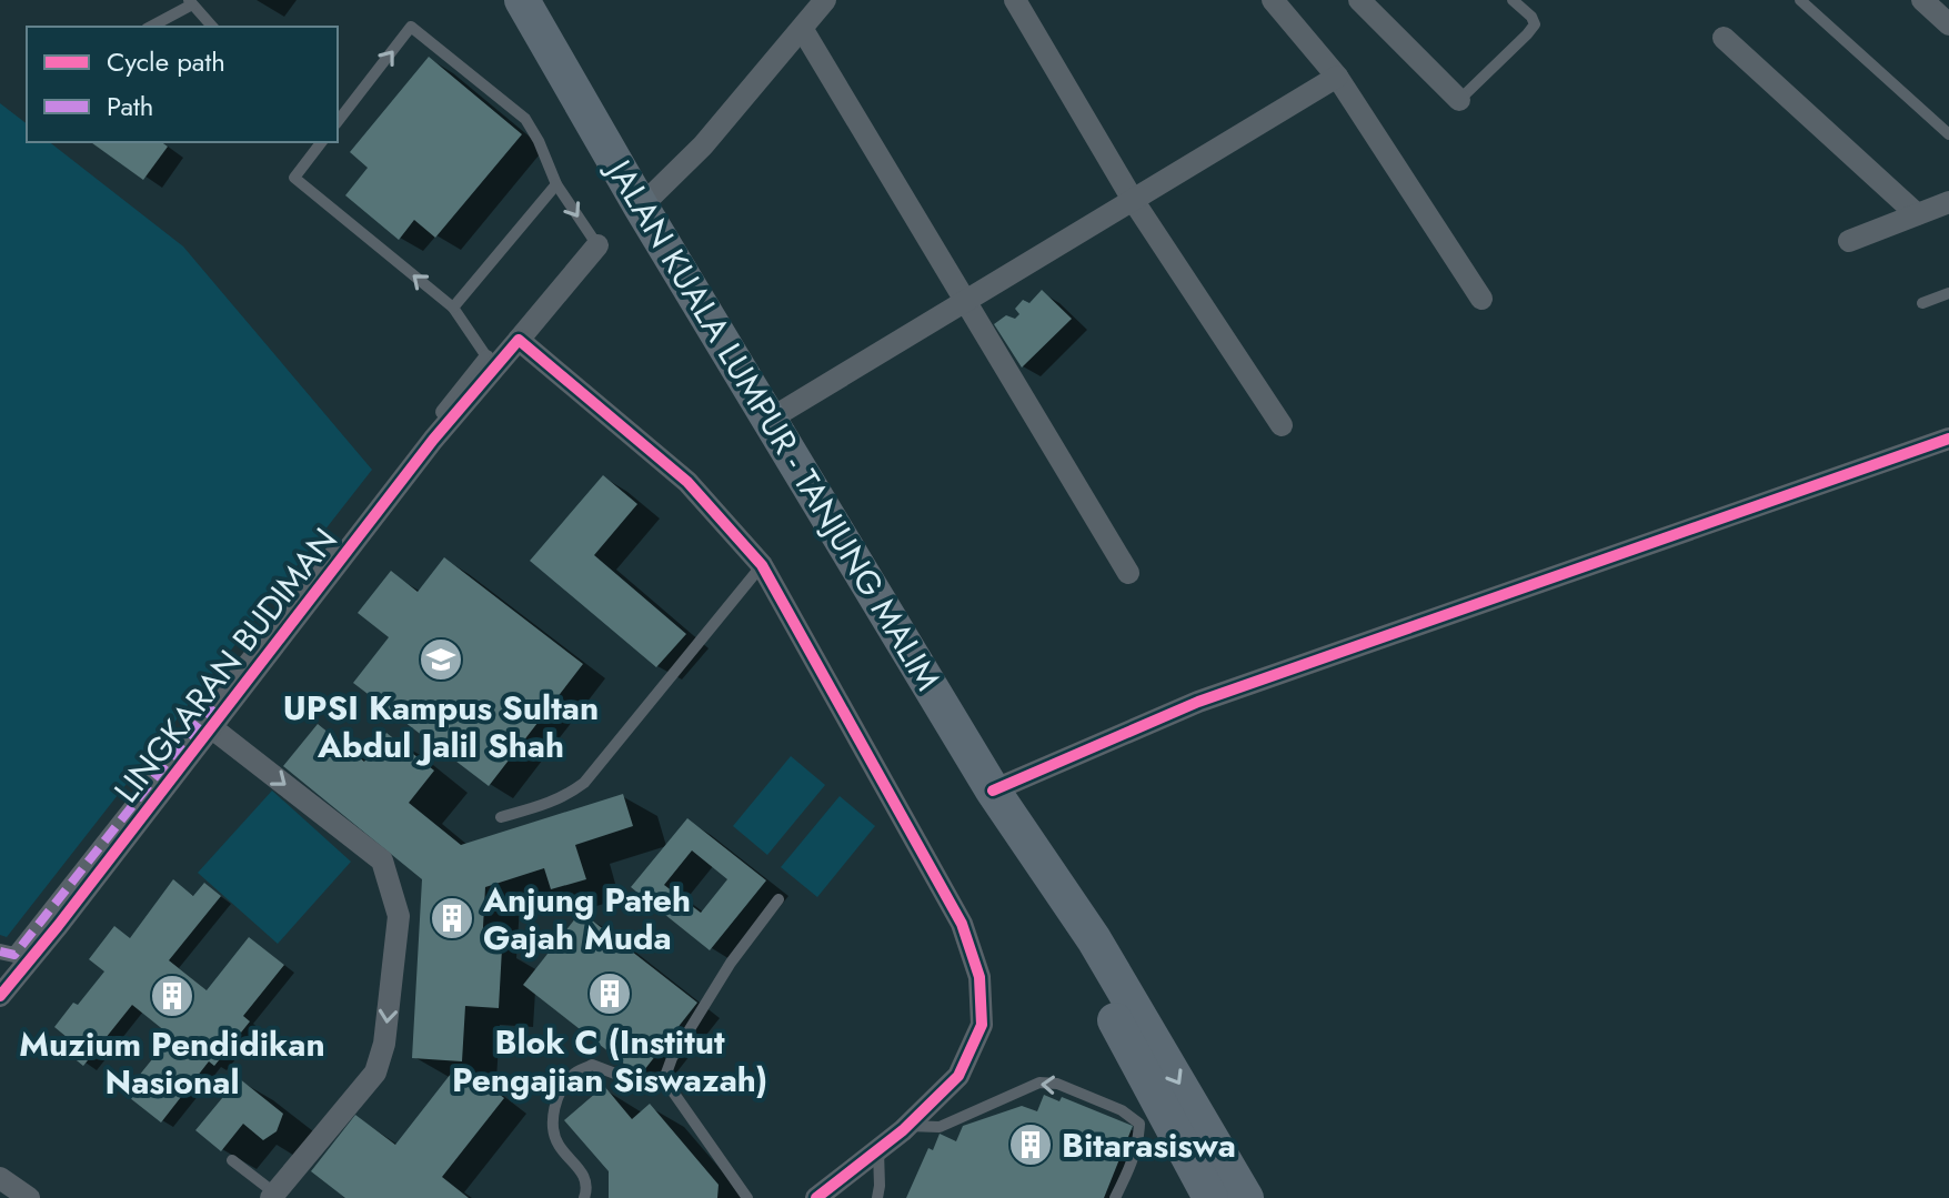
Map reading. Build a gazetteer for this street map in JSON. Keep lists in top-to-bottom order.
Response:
{
  "streets": {
    "main road": ["JALAN KUALA LUMPUR - TANJUNG MALIM"],
    "street": ["LINGKARAN BUDIMAN"]
  },
  "places": {
    "school or university": ["UPSI Kampus Sultan Abdul Jalil Shah"],
    "building": [
      "Anjung Pateh Gajah Muda",
      "Blok C (Institut Pengajian Siswazah)",
      "Muzium Pendidikan Nasional",
      "Bitarasiswa"
    ]
  },
  "legend": ["Cycle path", "Path"]
}
